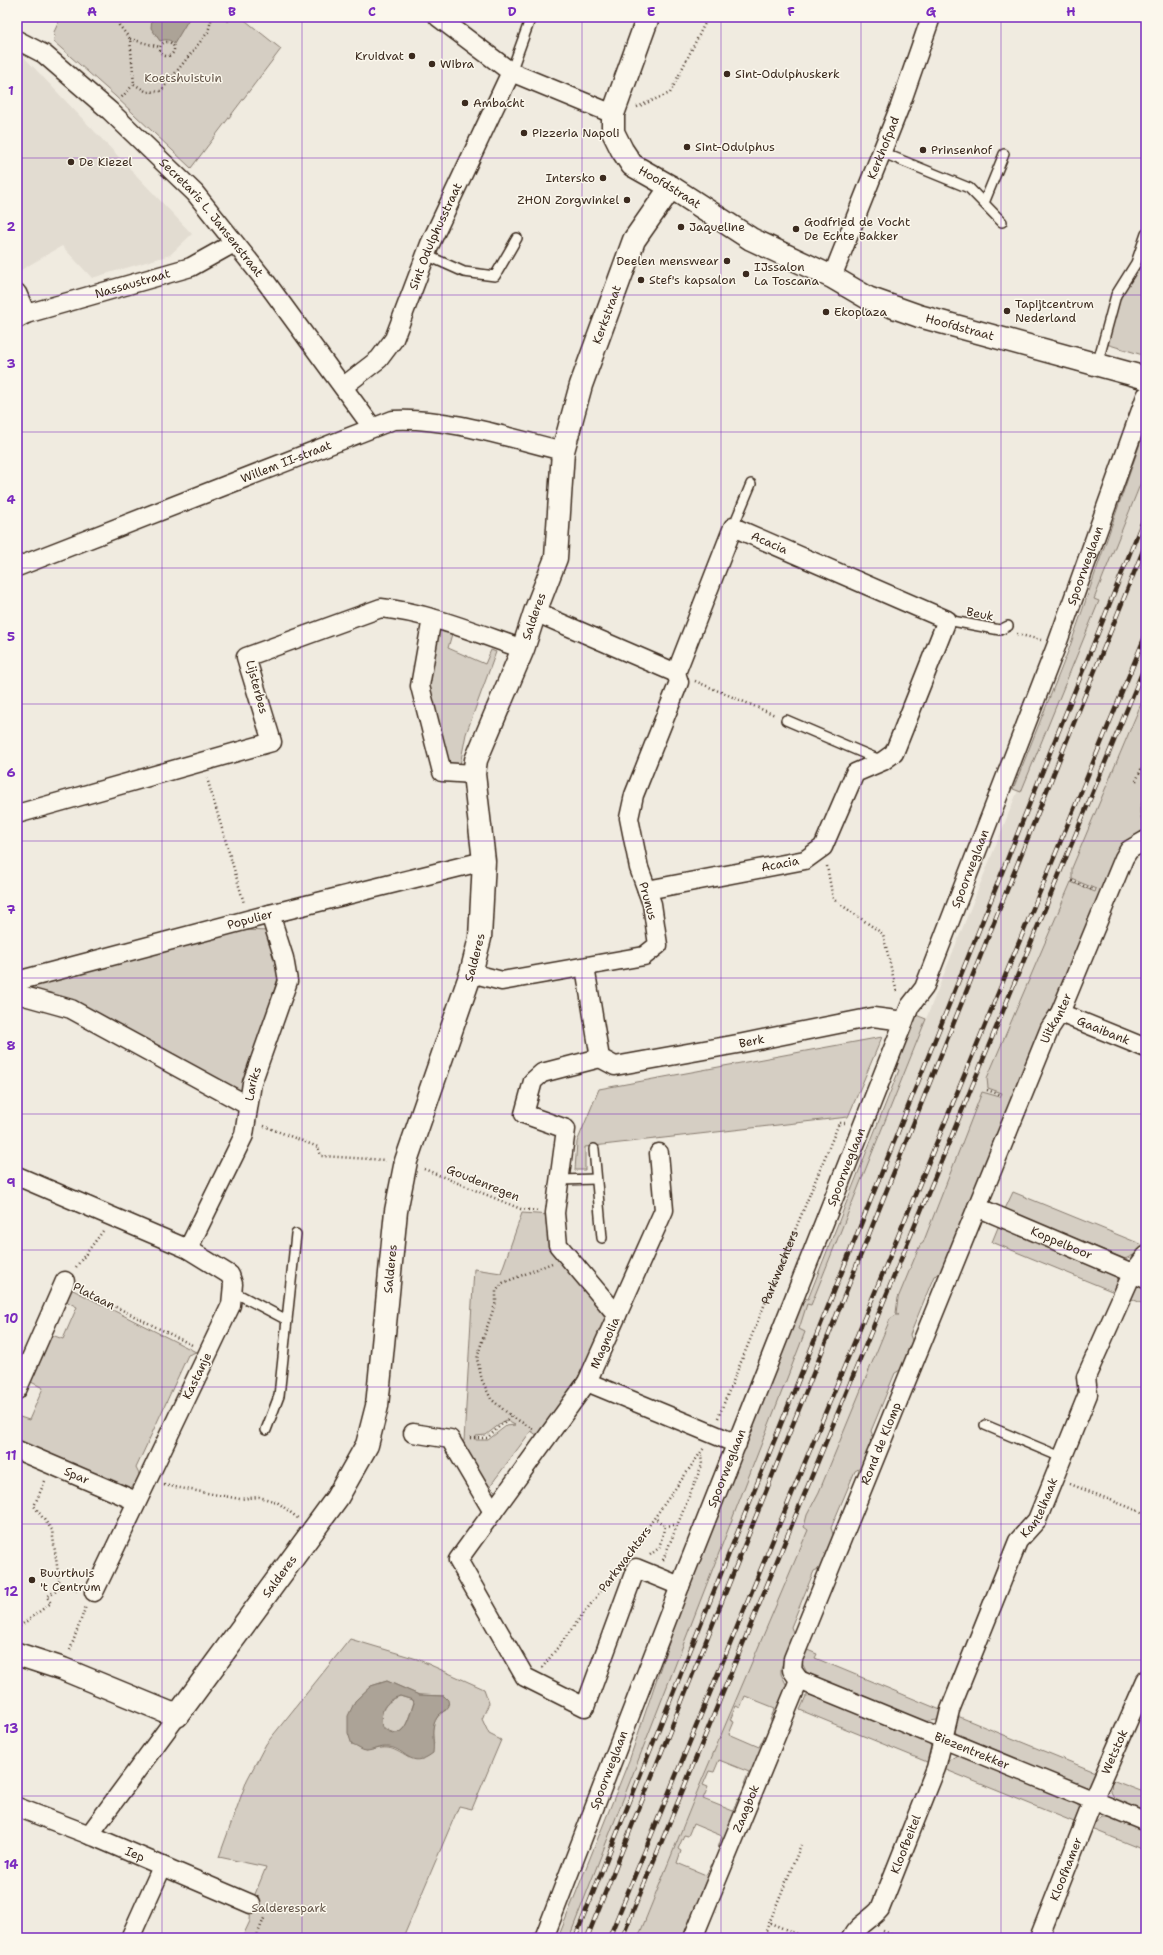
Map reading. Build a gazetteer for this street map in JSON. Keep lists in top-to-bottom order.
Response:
{
  "streets": {
    "street": [
      "Kerkhofpad",
      "Hoofdstraat",
      "Secretaris L. Jansenstraat",
      "Sint Odulphusstraat",
      "Nassaustraat",
      "Kerkstraat",
      "Willem II-straat",
      "Acacia",
      "Spoorweglaan",
      "Salderes",
      "Lijsterbes",
      "Prunus",
      "Populier",
      "Uitkanter",
      "Gaaibank",
      "Berk",
      "Lariks",
      "Koppelboor",
      "Parkwachters",
      "Plataan",
      "Magnolia",
      "Kastanje",
      "Rond de Klomp",
      "Spar",
      "Kantelhaak",
      "Biezentrekker",
      "Wetstok",
      "Zaagbok",
      "Kloofbeitel",
      "Iep",
      "Kloofhamer"
    ],
    "lane": ["Beuk"],
    "path": ["Goudenregen"]
  },
  "crossings": [
    ["Kerkhofpad", "Hoofdstraat"],
    ["Hoofdstraat", "Kerkstraat"],
    ["Secretaris L. Jansenstraat", "Sint Odulphusstraat"],
    ["Secretaris L. Jansenstraat", "Nassaustraat"],
    ["Secretaris L. Jansenstraat", "Willem II-straat"],
    ["Kerkstraat", "Willem II-straat"],
    ["Kerkstraat", "Salderes"],
    ["Willem II-straat", "Salderes"],
    ["Acacia", "Beuk"],
    ["Acacia", "Prunus"],
    ["Spoorweglaan", "Berk"],
    ["Spoorweglaan", "Parkwachters"],
    ["Salderes", "Lijsterbes"],
    ["Salderes", "Prunus"],
    ["Salderes", "Populier"],
    ["Salderes", "Goudenregen"],
    ["Salderes", "Iep"],
    ["Populier", "Lariks"],
    ["Uitkanter", "Gaaibank"],
    ["Uitkanter", "Koppelboor"],
    ["Uitkanter", "Rond de Klomp"],
    ["Lariks", "Goudenregen"],
    ["Lariks", "Kastanje"],
    ["Koppelboor", "Rond de Klomp"],
    ["Koppelboor", "Kantelhaak"],
    ["Parkwachters", "Magnolia"],
    ["Plataan", "Kastanje"],
    ["Kastanje", "Spar"],
    ["Rond de Klomp", "Biezentrekker"],
    ["Rond de Klomp", "Zaagbok"],
    ["Kantelhaak", "Biezentrekker"],
    ["Kantelhaak", "Kloofbeitel"],
    ["Biezentrekker", "Wetstok"],
    ["Biezentrekker", "Zaagbok"],
    ["Biezentrekker", "Kloofbeitel"],
    ["Biezentrekker", "Kloofhamer"],
    ["Wetstok", "Kloofhamer"]
  ],
  "parks": ["Koetshuistuin", "Salderespark"],
  "places": [
    "Kruidvat",
    "Wibra",
    "Sint-Odulphuskerk",
    "Ambacht",
    "Pizzeria Napoli",
    "Sint-Odulphus",
    "Prinsenhof",
    "De Kiezel",
    "Intersko",
    "ZHON Zorgwinkel",
    "Jaqueline",
    "Godfried de Vocht De Echte Bakker",
    "Deelen menswear",
    "IJssalon La Toscana",
    "Stef's kapsalon",
    "Tapijtcentrum Nederland",
    "Ekoplaza",
    "Buurthuis 't Centrum"
  ],
  "grid": {
    "columns": [
      "A",
      "B",
      "C",
      "D",
      "E",
      "F",
      "G",
      "H"
    ],
    "rows": [
      "1",
      "2",
      "3",
      "4",
      "5",
      "6",
      "7",
      "8",
      "9",
      "10",
      "11",
      "12",
      "13",
      "14"
    ]
  }
}
